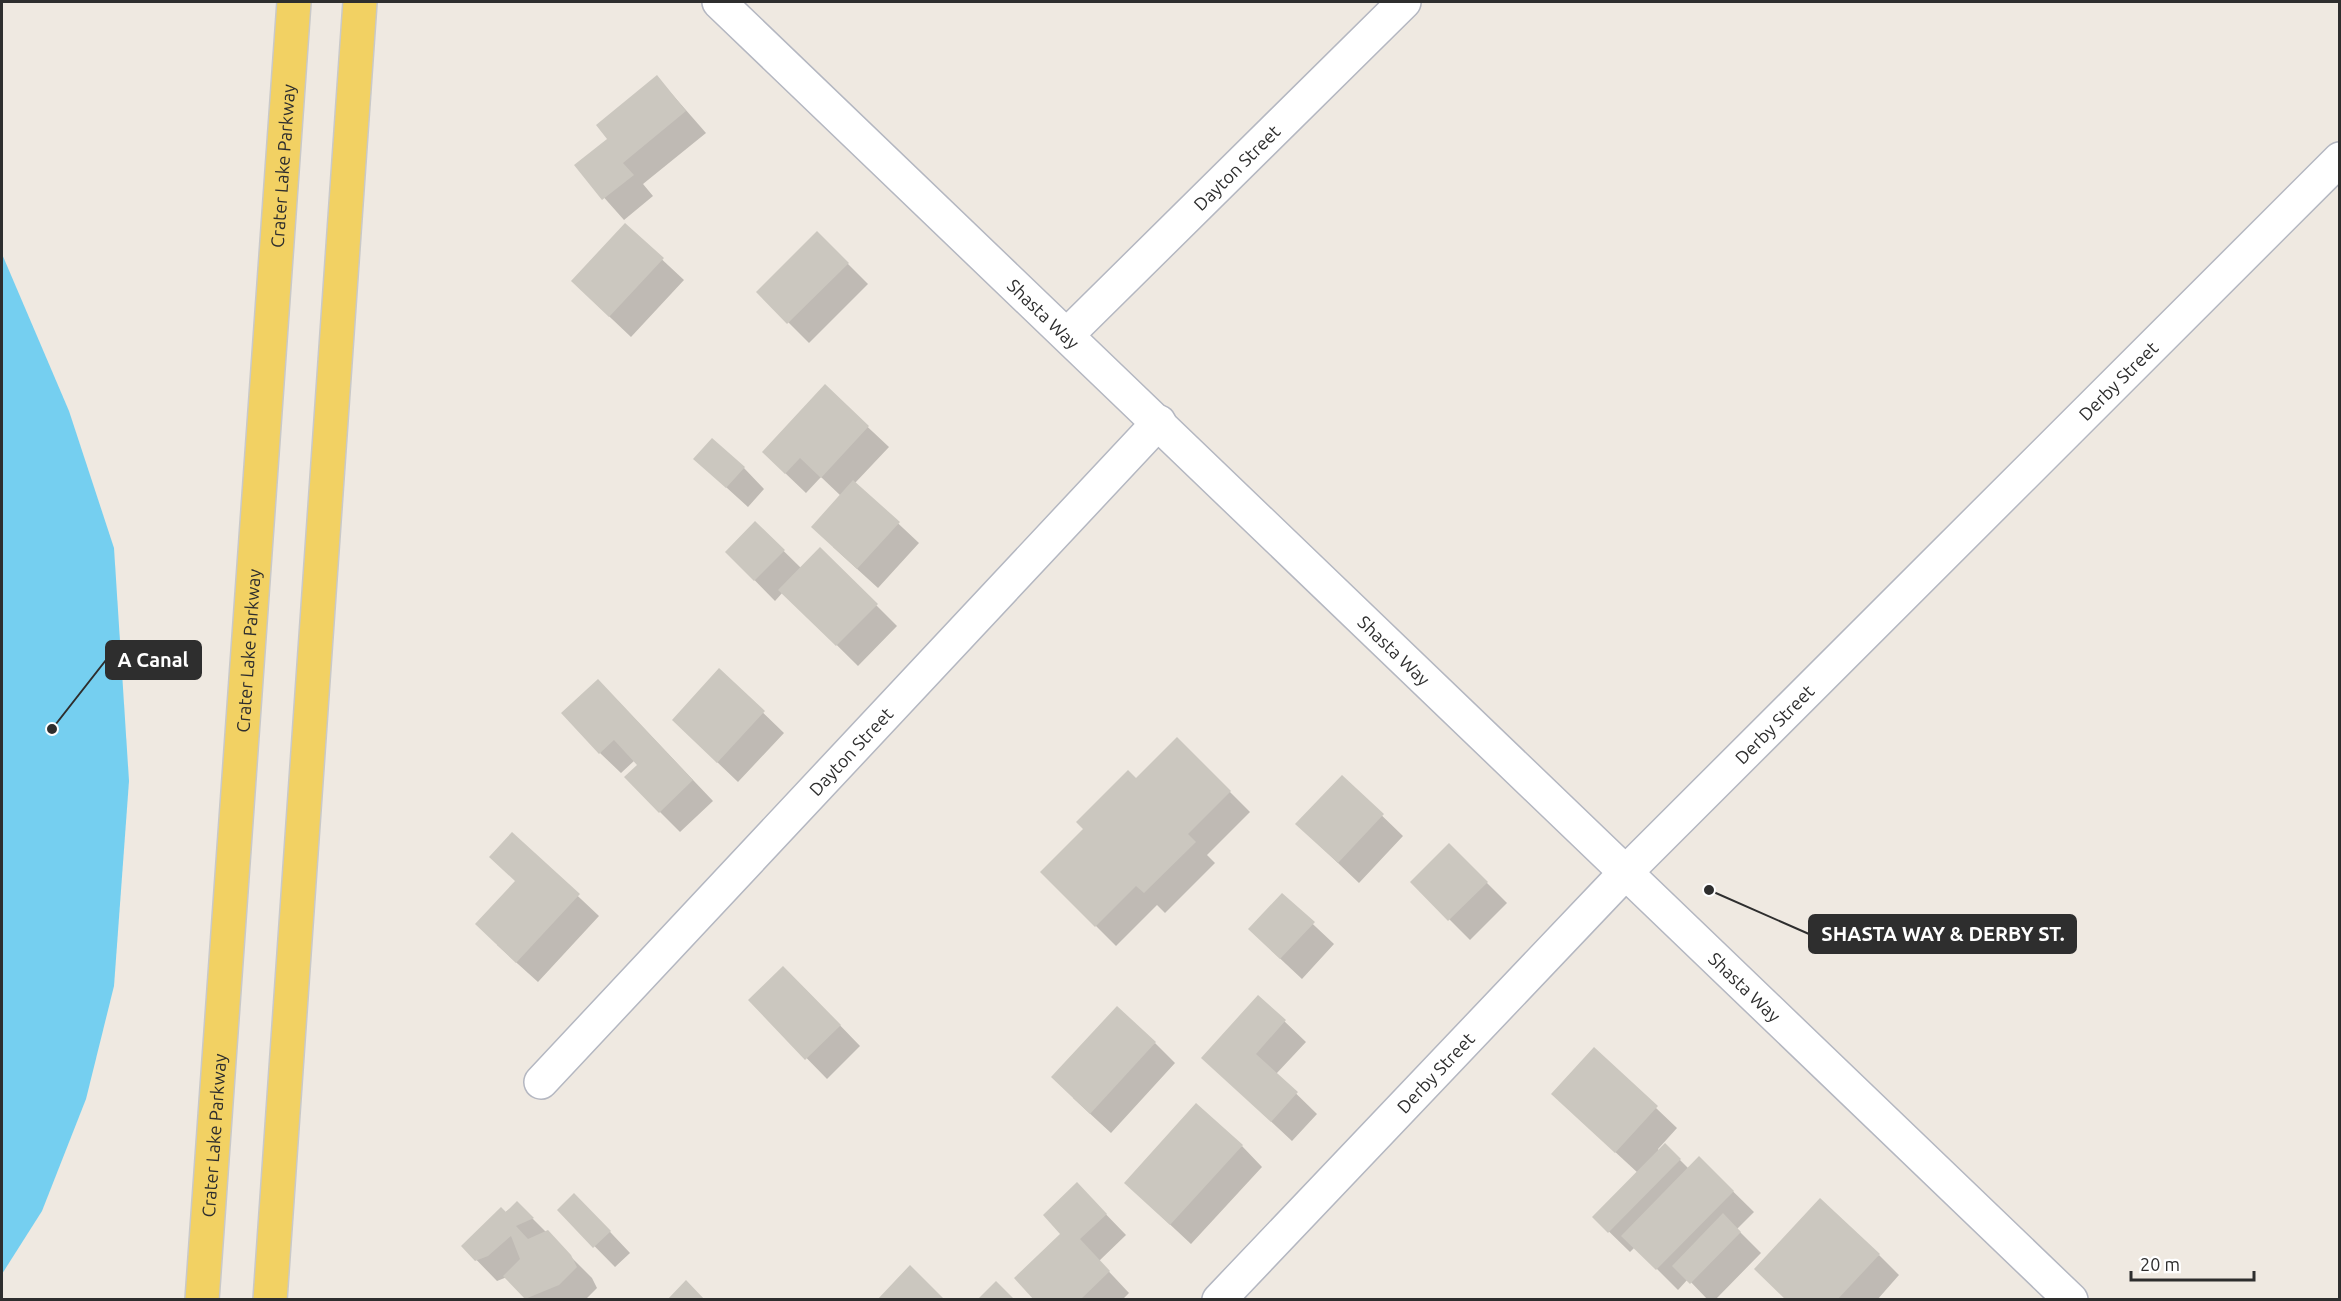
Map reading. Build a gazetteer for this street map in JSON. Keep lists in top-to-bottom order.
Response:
{
  "streets": {
    "main road": ["Crater Lake Parkway"],
    "street": ["Dayton Street", "Shasta Way", "Derby Street"]
  },
  "crossings": [
    ["Dayton Street", "Shasta Way"],
    ["Shasta Way", "Derby Street"]
  ],
  "places": ["A Canal", "SHASTA WAY & DERBY ST."],
  "scale_bar": "20 m"
}
